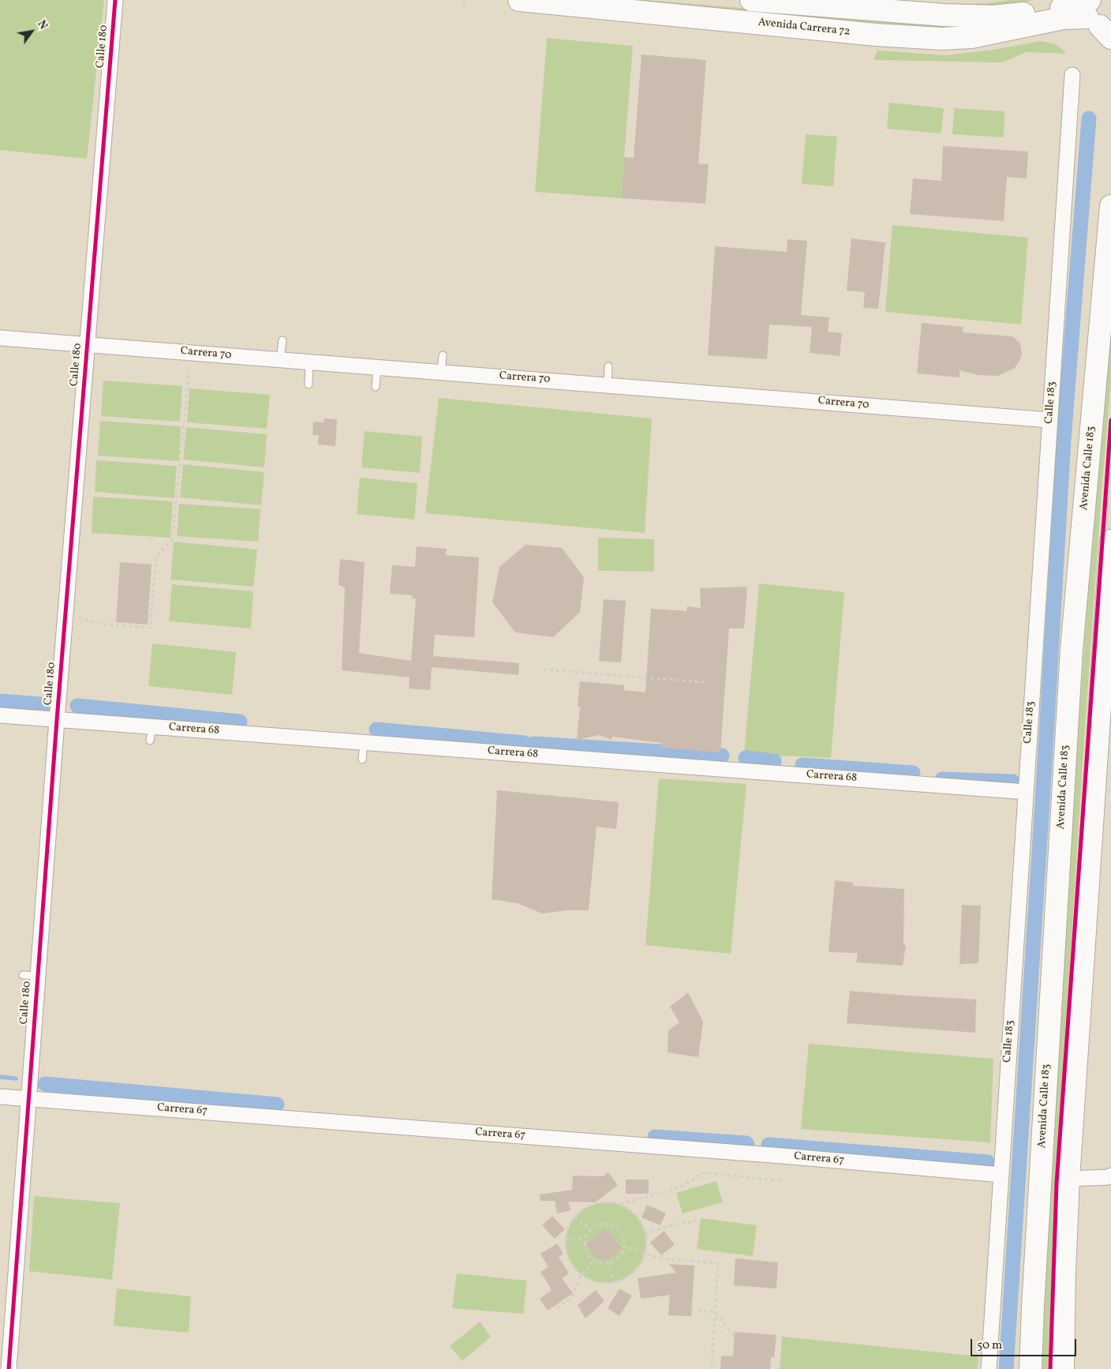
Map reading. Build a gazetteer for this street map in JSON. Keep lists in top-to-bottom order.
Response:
{
  "streets": {
    "main road": ["Avenida Carrera 72", "Avenida Calle 183"],
    "street": [
      "Calle 180",
      "Carrera 70",
      "Calle 183",
      "Carrera 68",
      "Carrera 67"
    ]
  },
  "crossings": [
    ["Calle 180", "Carrera 70"],
    ["Calle 180", "Carrera 68"],
    ["Calle 180", "Carrera 67"],
    ["Carrera 70", "Calle 183"],
    ["Calle 183", "Carrera 68"],
    ["Calle 183", "Carrera 67"]
  ],
  "scale_bar": "50 m",
  "north": "top right"
}
